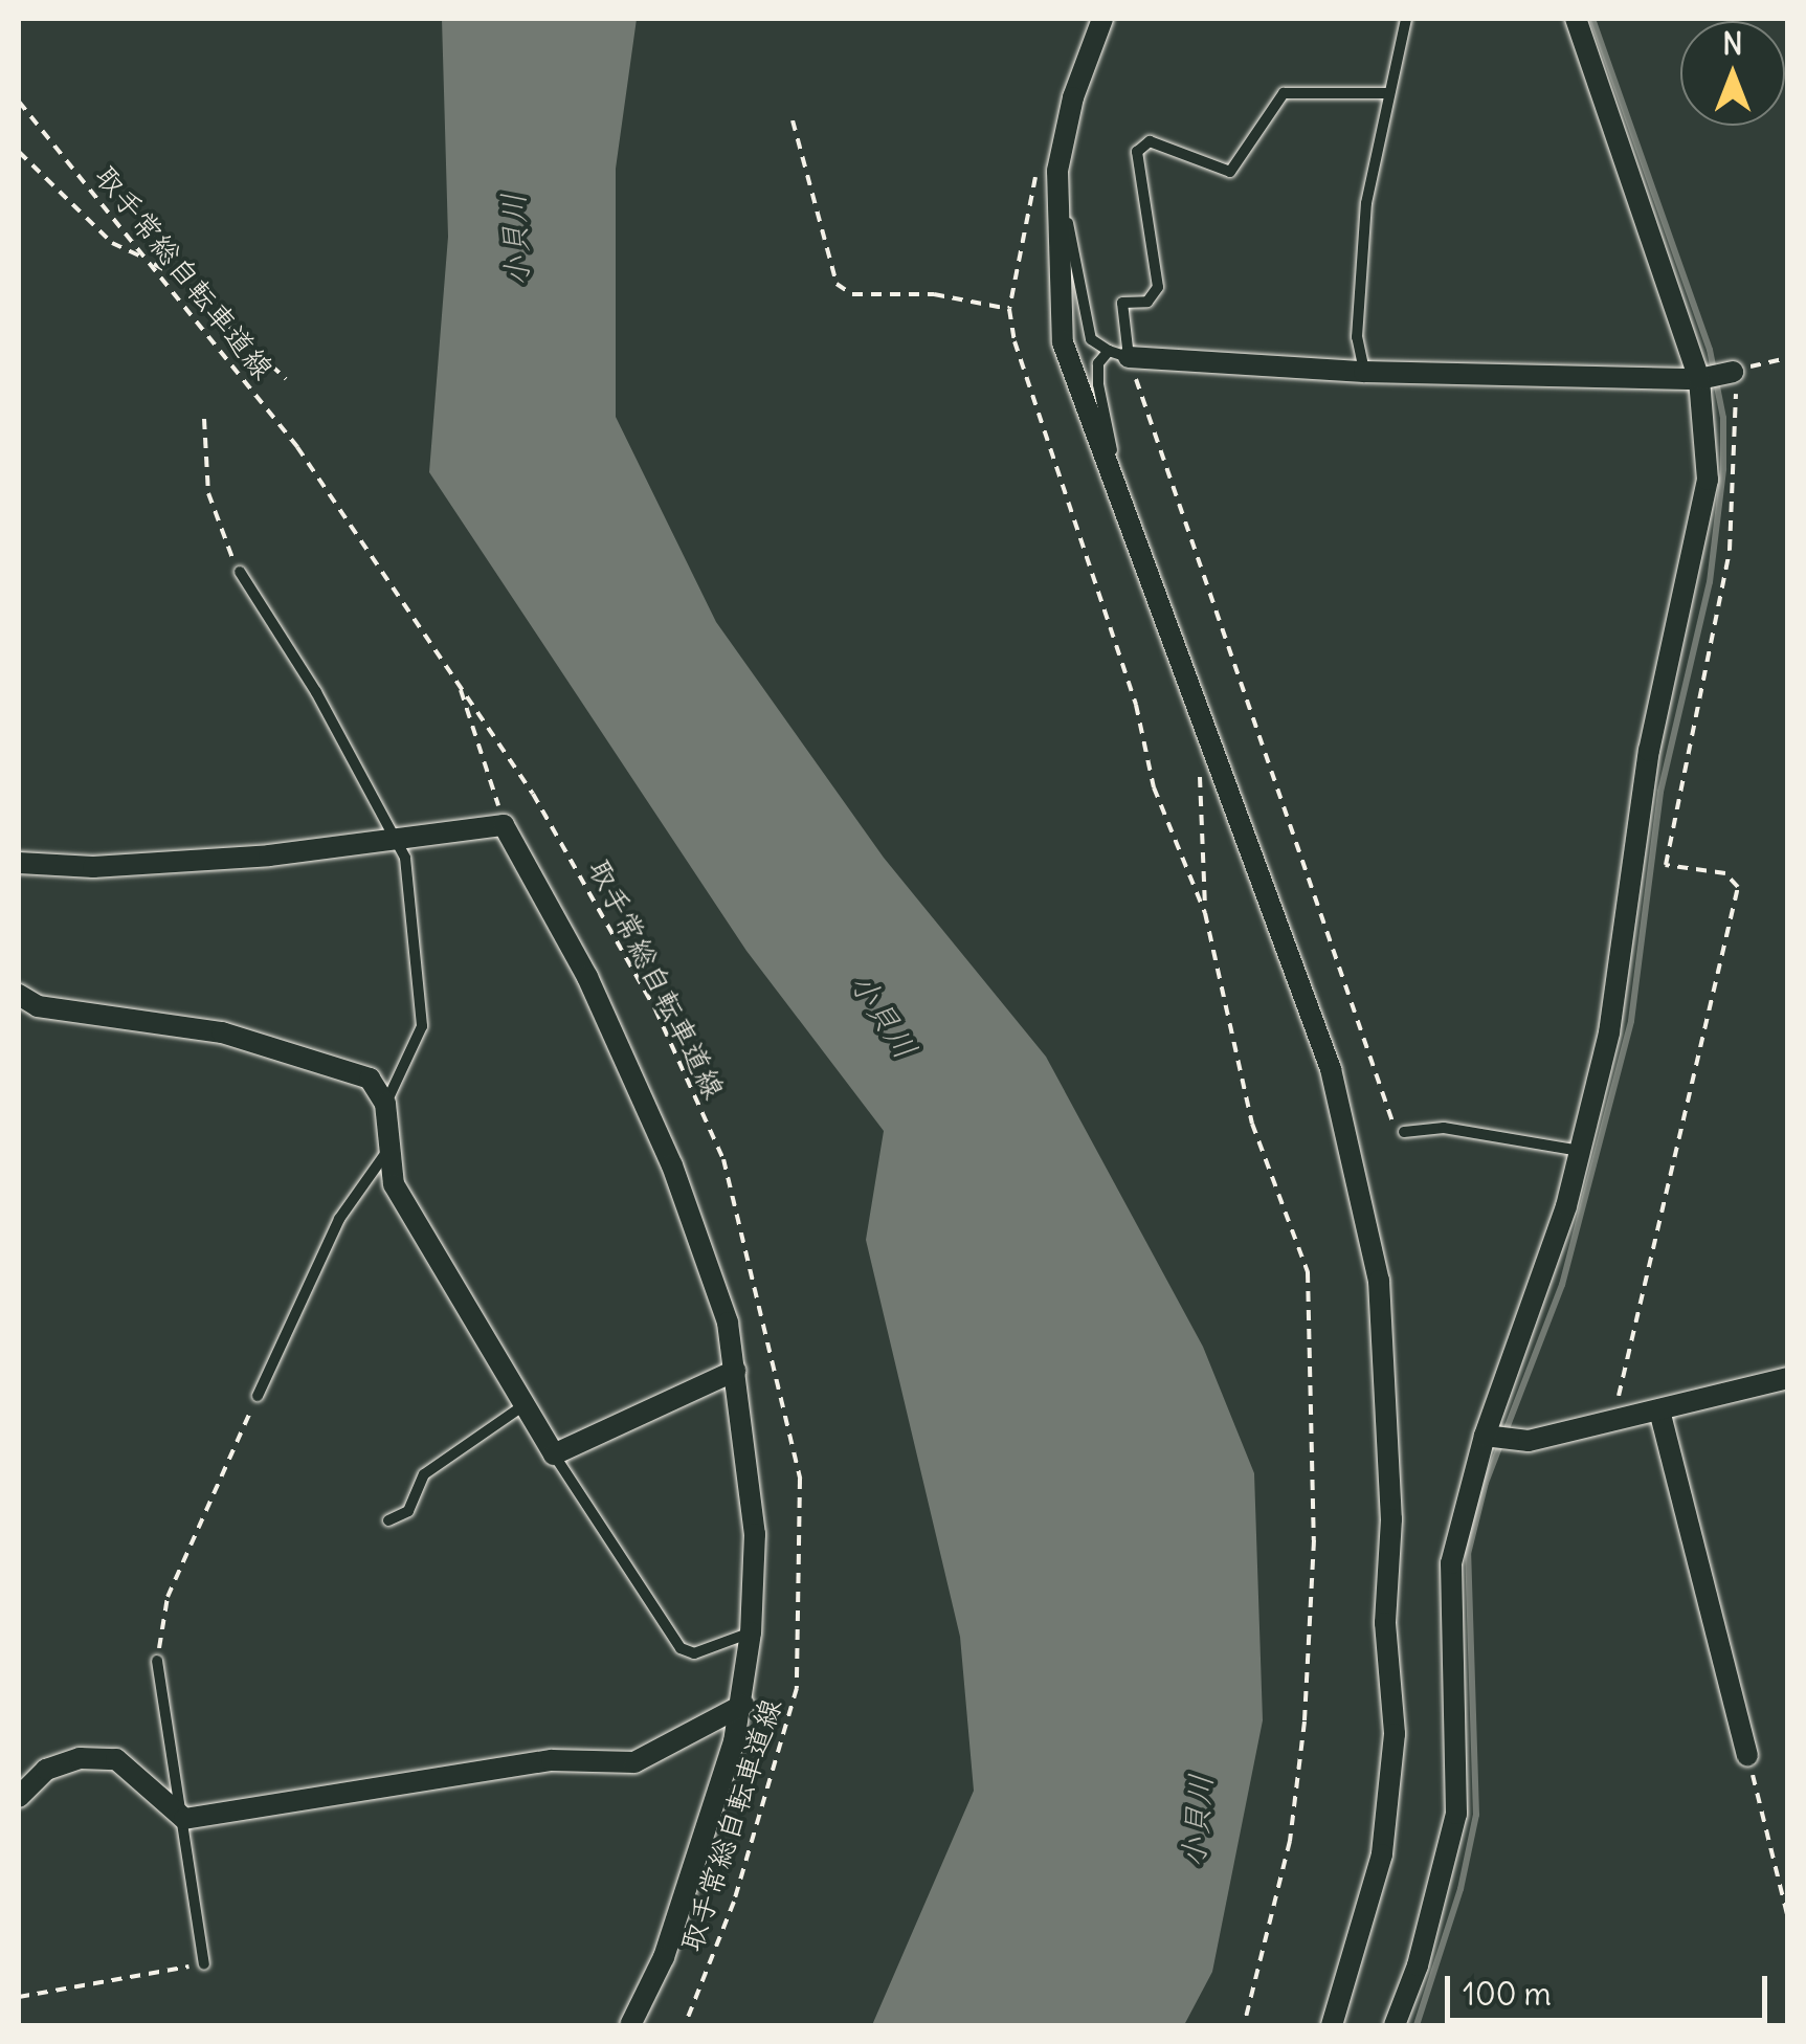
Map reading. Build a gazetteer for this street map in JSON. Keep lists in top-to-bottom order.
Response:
{
  "streets": {
    "path": ["取手常総自転車道線"]
  },
  "water": ["小貝川"],
  "scale_bar": "100 m",
  "north": "top"
}
